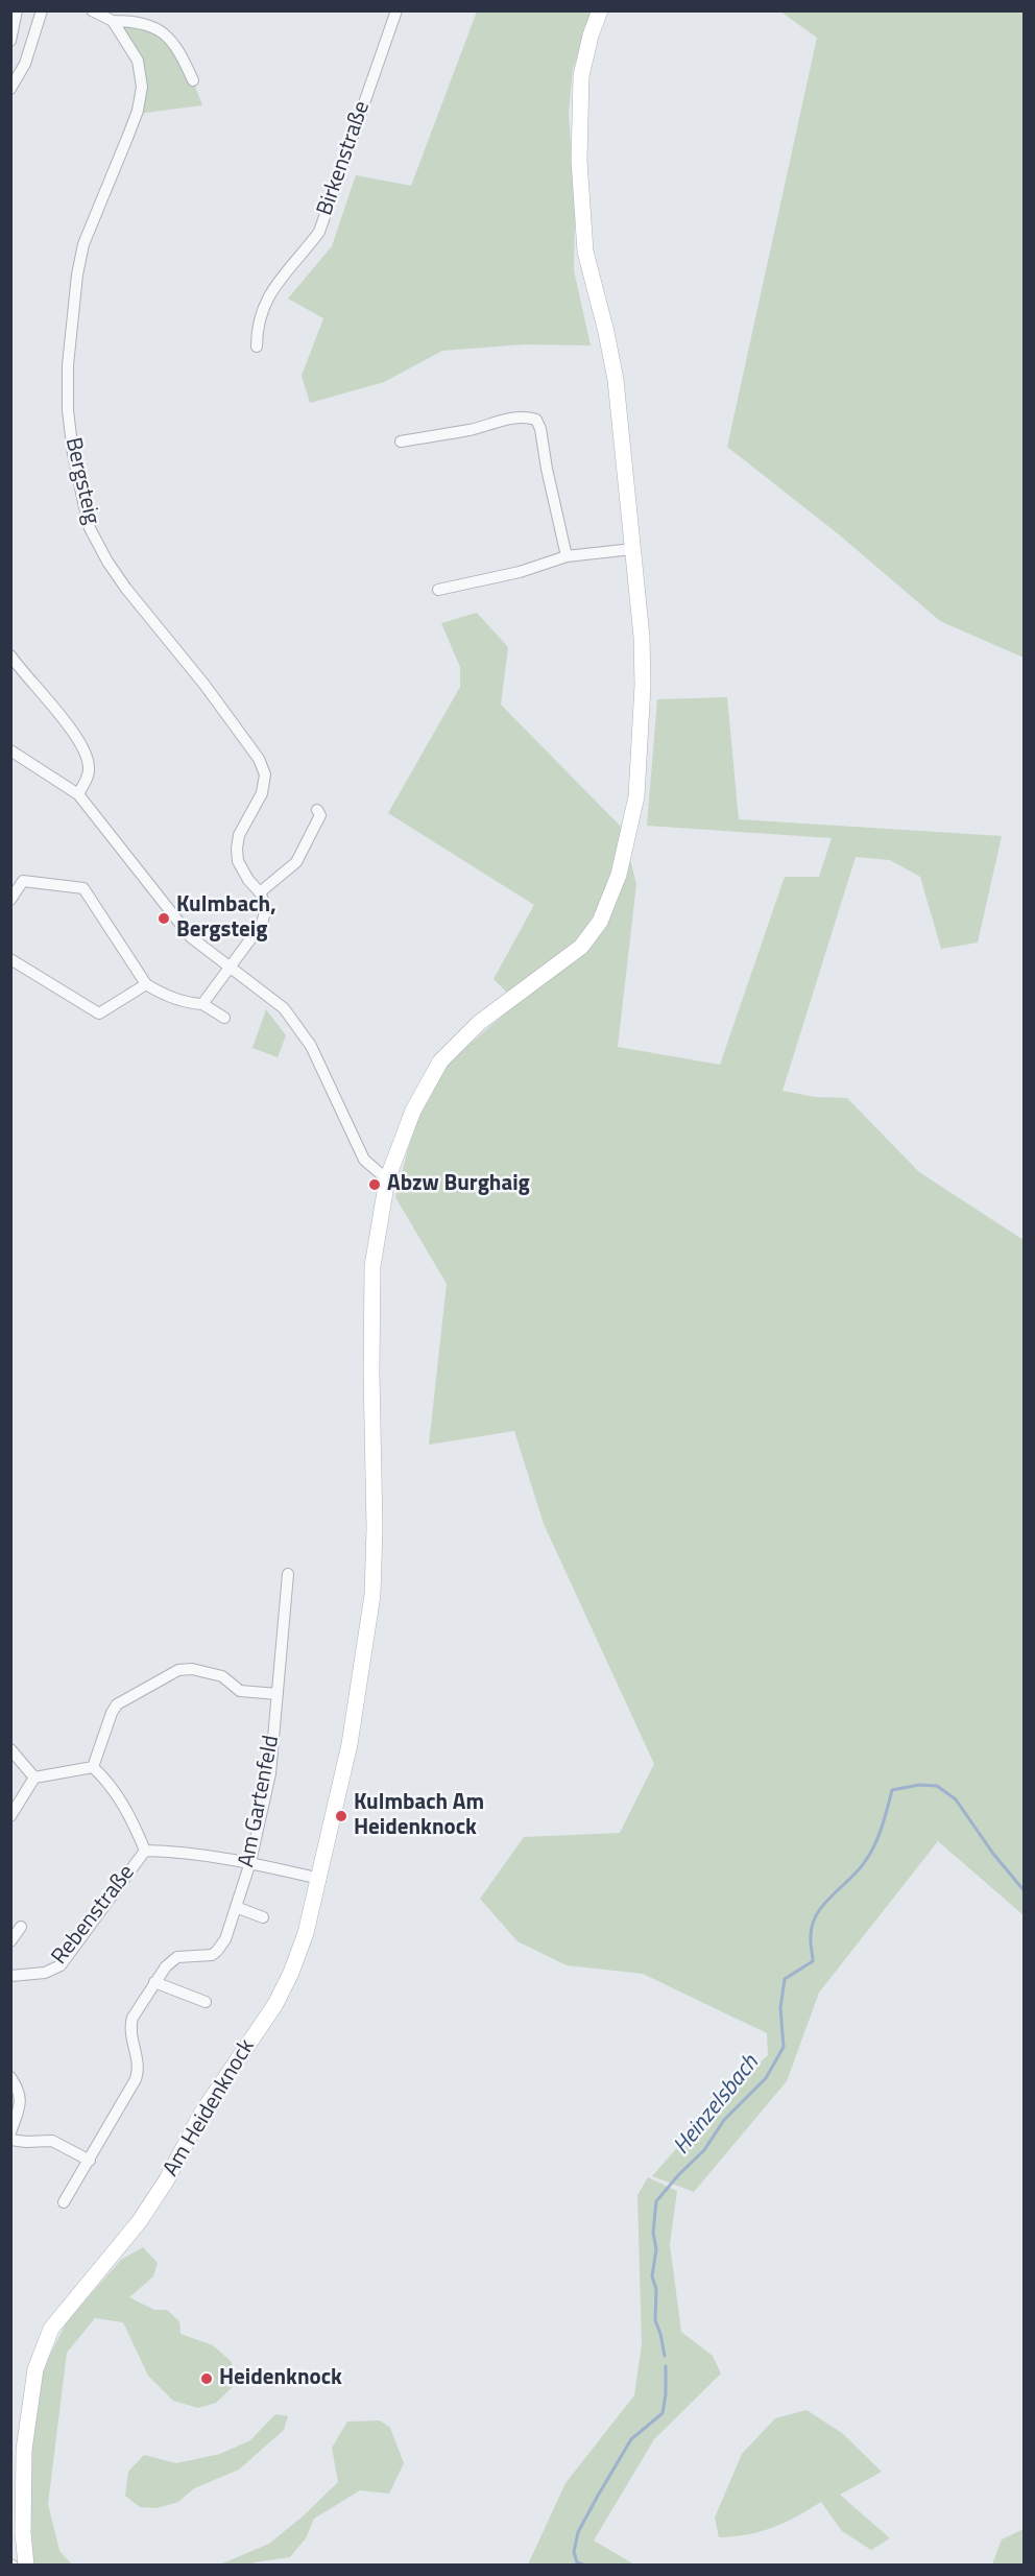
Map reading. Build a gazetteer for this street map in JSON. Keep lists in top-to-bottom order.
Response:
{
  "streets": {
    "street": [
      "Birkenstraße",
      "Bergsteig",
      "Am Gartenfeld",
      "Rebenstraße",
      "Am Heidenknock"
    ]
  },
  "crossings": [
    ["Am Gartenfeld", "Rebenstraße"],
    ["Rebenstraße", "Am Heidenknock"]
  ],
  "water": ["Heinzelsbach"],
  "places": [
    "Kulmbach, Bergsteig",
    "Abzw Burghaig",
    "Kulmbach Am Heidenknock",
    "Heidenknock"
  ]
}
